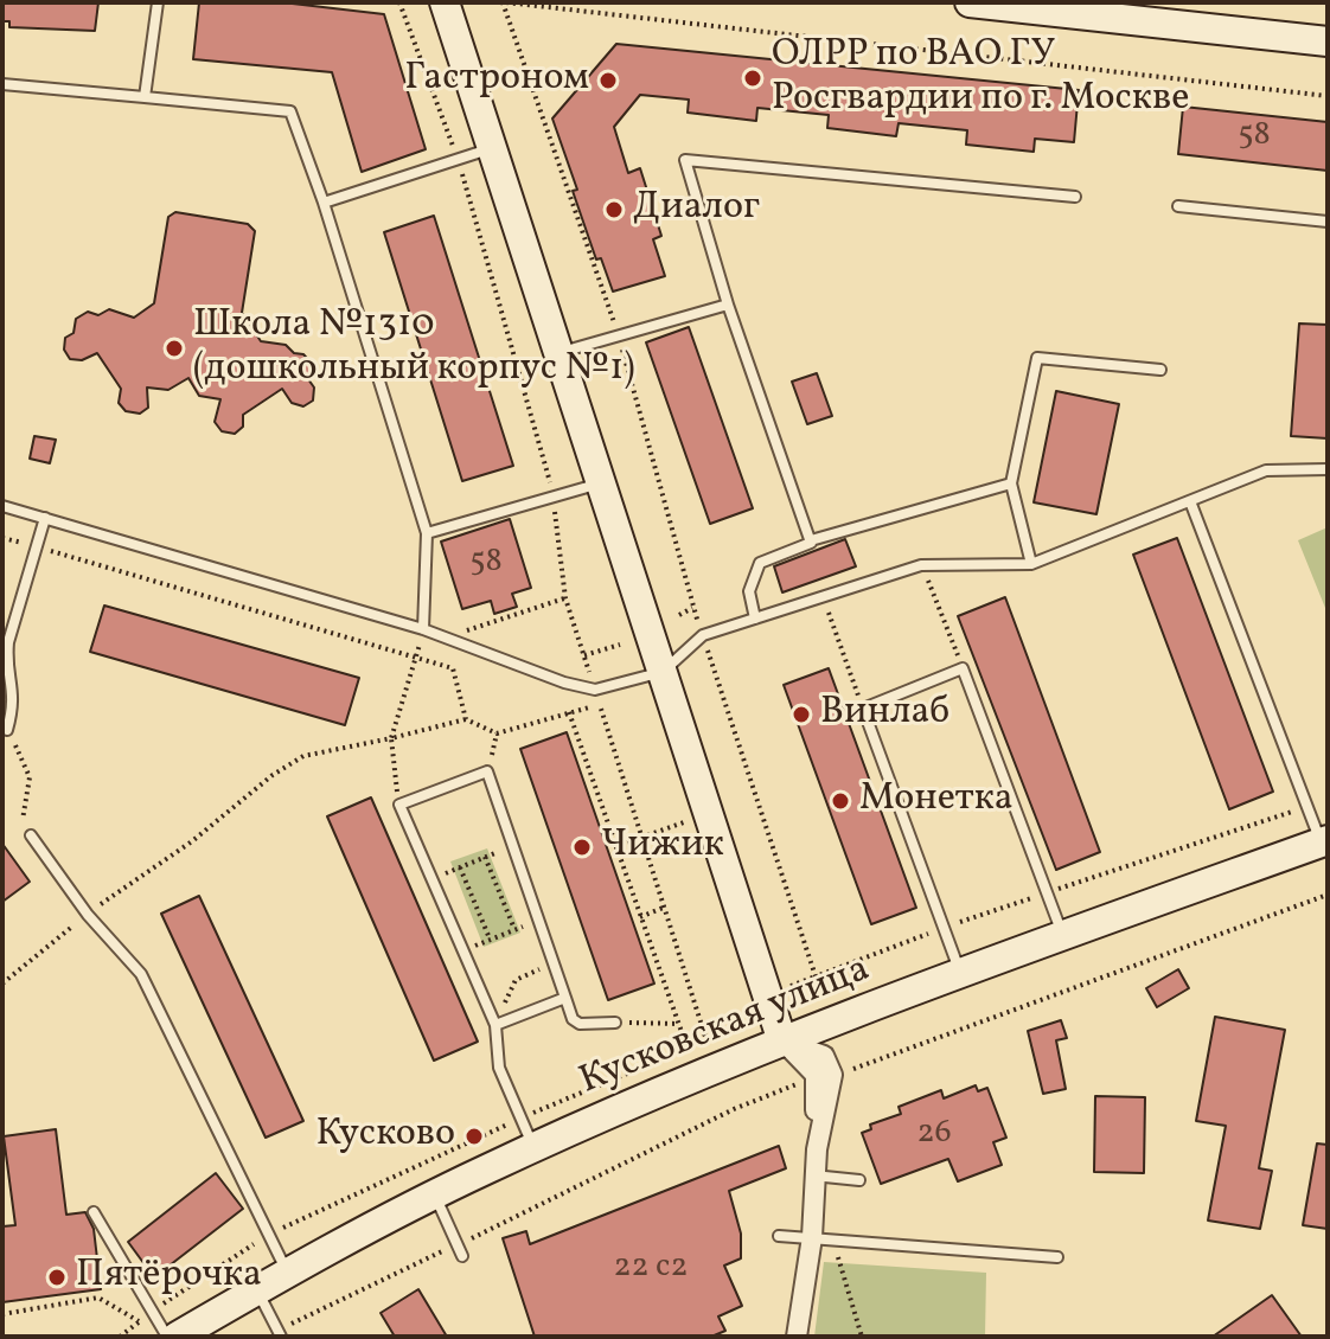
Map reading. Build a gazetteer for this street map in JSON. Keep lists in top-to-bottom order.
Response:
{
  "streets": {
    "street": ["Кусковская улица"]
  },
  "places": [
    "ОЛРР по ВАО ГУ Росгвардии по г. Москве",
    "Гастроном",
    "Диалог",
    "Школа №1310 (дошкольный корпус №1)",
    "Винлаб",
    "Монетка",
    "Чижик",
    "Кусково",
    "Пятёрочка"
  ],
  "house_numbers": [
    "58",
    "58",
    "26",
    "22 с2"
  ]
}
